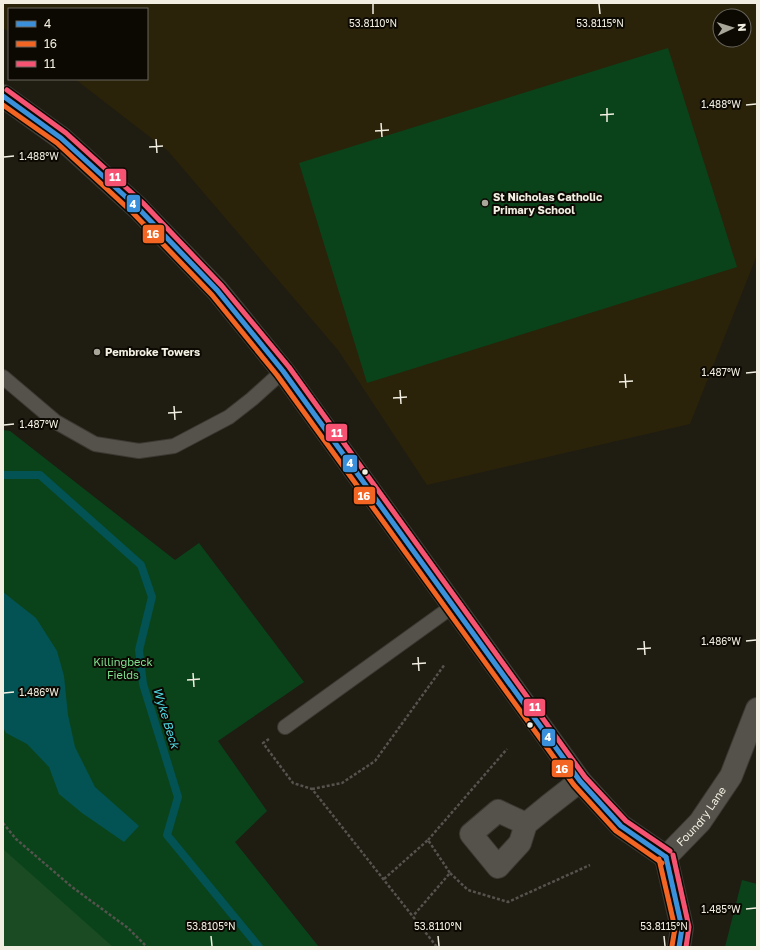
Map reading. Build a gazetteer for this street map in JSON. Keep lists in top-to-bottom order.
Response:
{
  "streets": {
    "street": ["Foundry Lane"]
  },
  "water": ["Wyke Beck"],
  "parks": ["Killingbeck Fields"],
  "places": ["St Nicholas Catholic Primary School", "Pembroke Towers"],
  "lines": ["transit line 11", "transit line 4", "transit line 16"],
  "legend": ["4", "16", "11"],
  "north": "right",
  "coordinates": [
    "53.8110°N",
    "53.8115°N",
    "1.488°W",
    "1.487°W",
    "1.486°W",
    "1.485°W",
    "53.8105°N"
  ]
}
